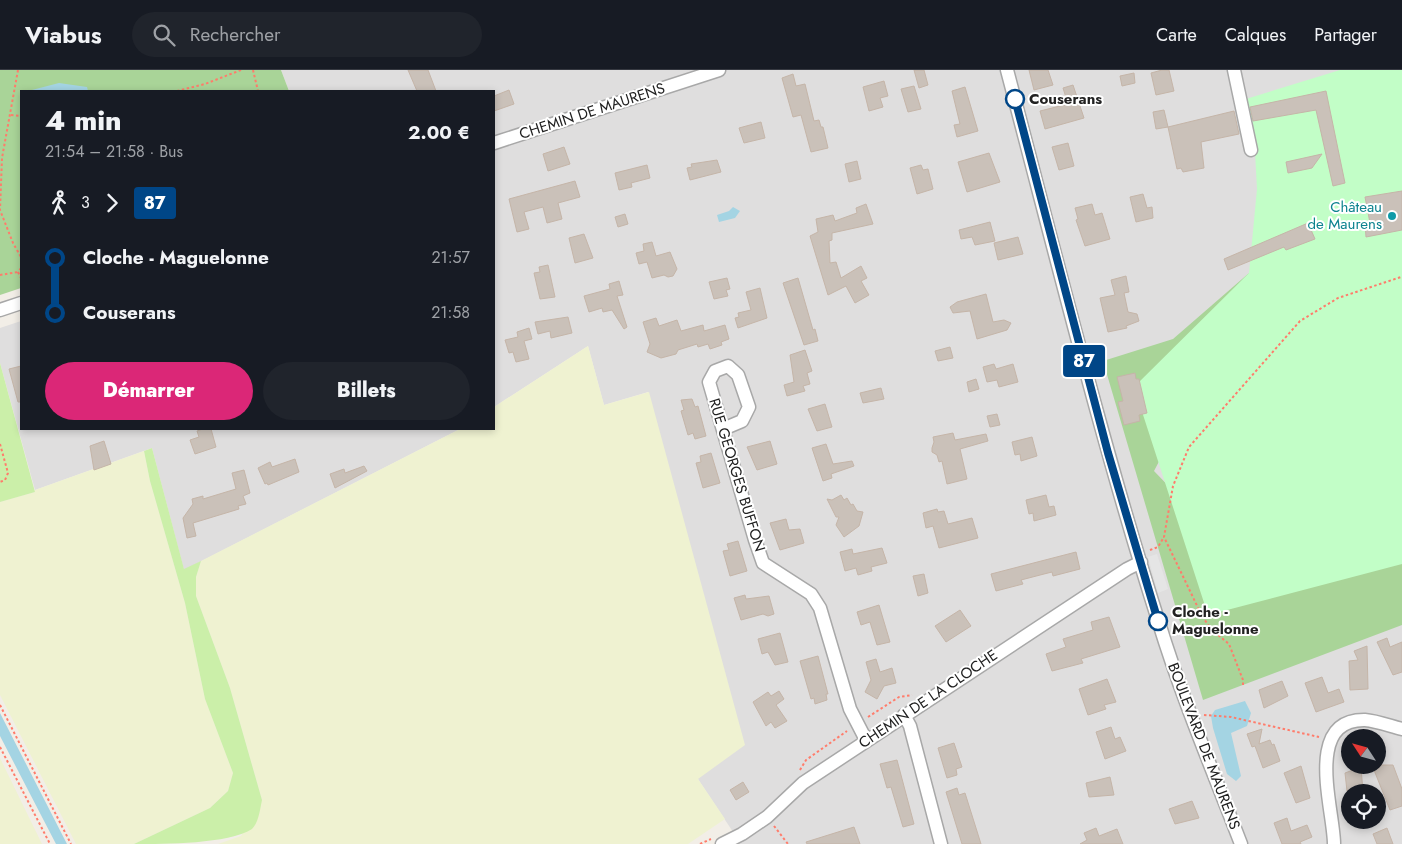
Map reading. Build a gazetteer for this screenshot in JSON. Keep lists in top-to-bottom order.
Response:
{
  "streets": {
    "street": [
      "CHEMIN DE MAURENS",
      "RUE GEORGES BUFFON",
      "CHEMIN DE LA CLOCHE",
      "BOULEVARD DE MAURENS"
    ]
  },
  "crossings": [
    ["RUE GEORGES BUFFON", "CHEMIN DE LA CLOCHE"],
    ["CHEMIN DE LA CLOCHE", "BOULEVARD DE MAURENS"]
  ],
  "places": ["Couserans", "Château de Maurens", "Cloche - Maguelonne"],
  "lines": ["bus line 87"],
  "north": "top left",
  "page": {
    "header": "Viabus",
    "search": "Rechercher",
    "nav": ["Carte", "Calques", "Partager"],
    "on_map": "87",
    "heading": ["4 min", "21:54 – 21:58 · Bus", "2.00 €"],
    "legs": ["3", "87"],
    "list": [
      {
        "name": "Cloche - Maguelonne",
        "value": "21:57"
      },
      {
        "name": "Couserans",
        "value": "21:58"
      }
    ],
    "buttons": ["Démarrer", "Billets"]
  }
}
